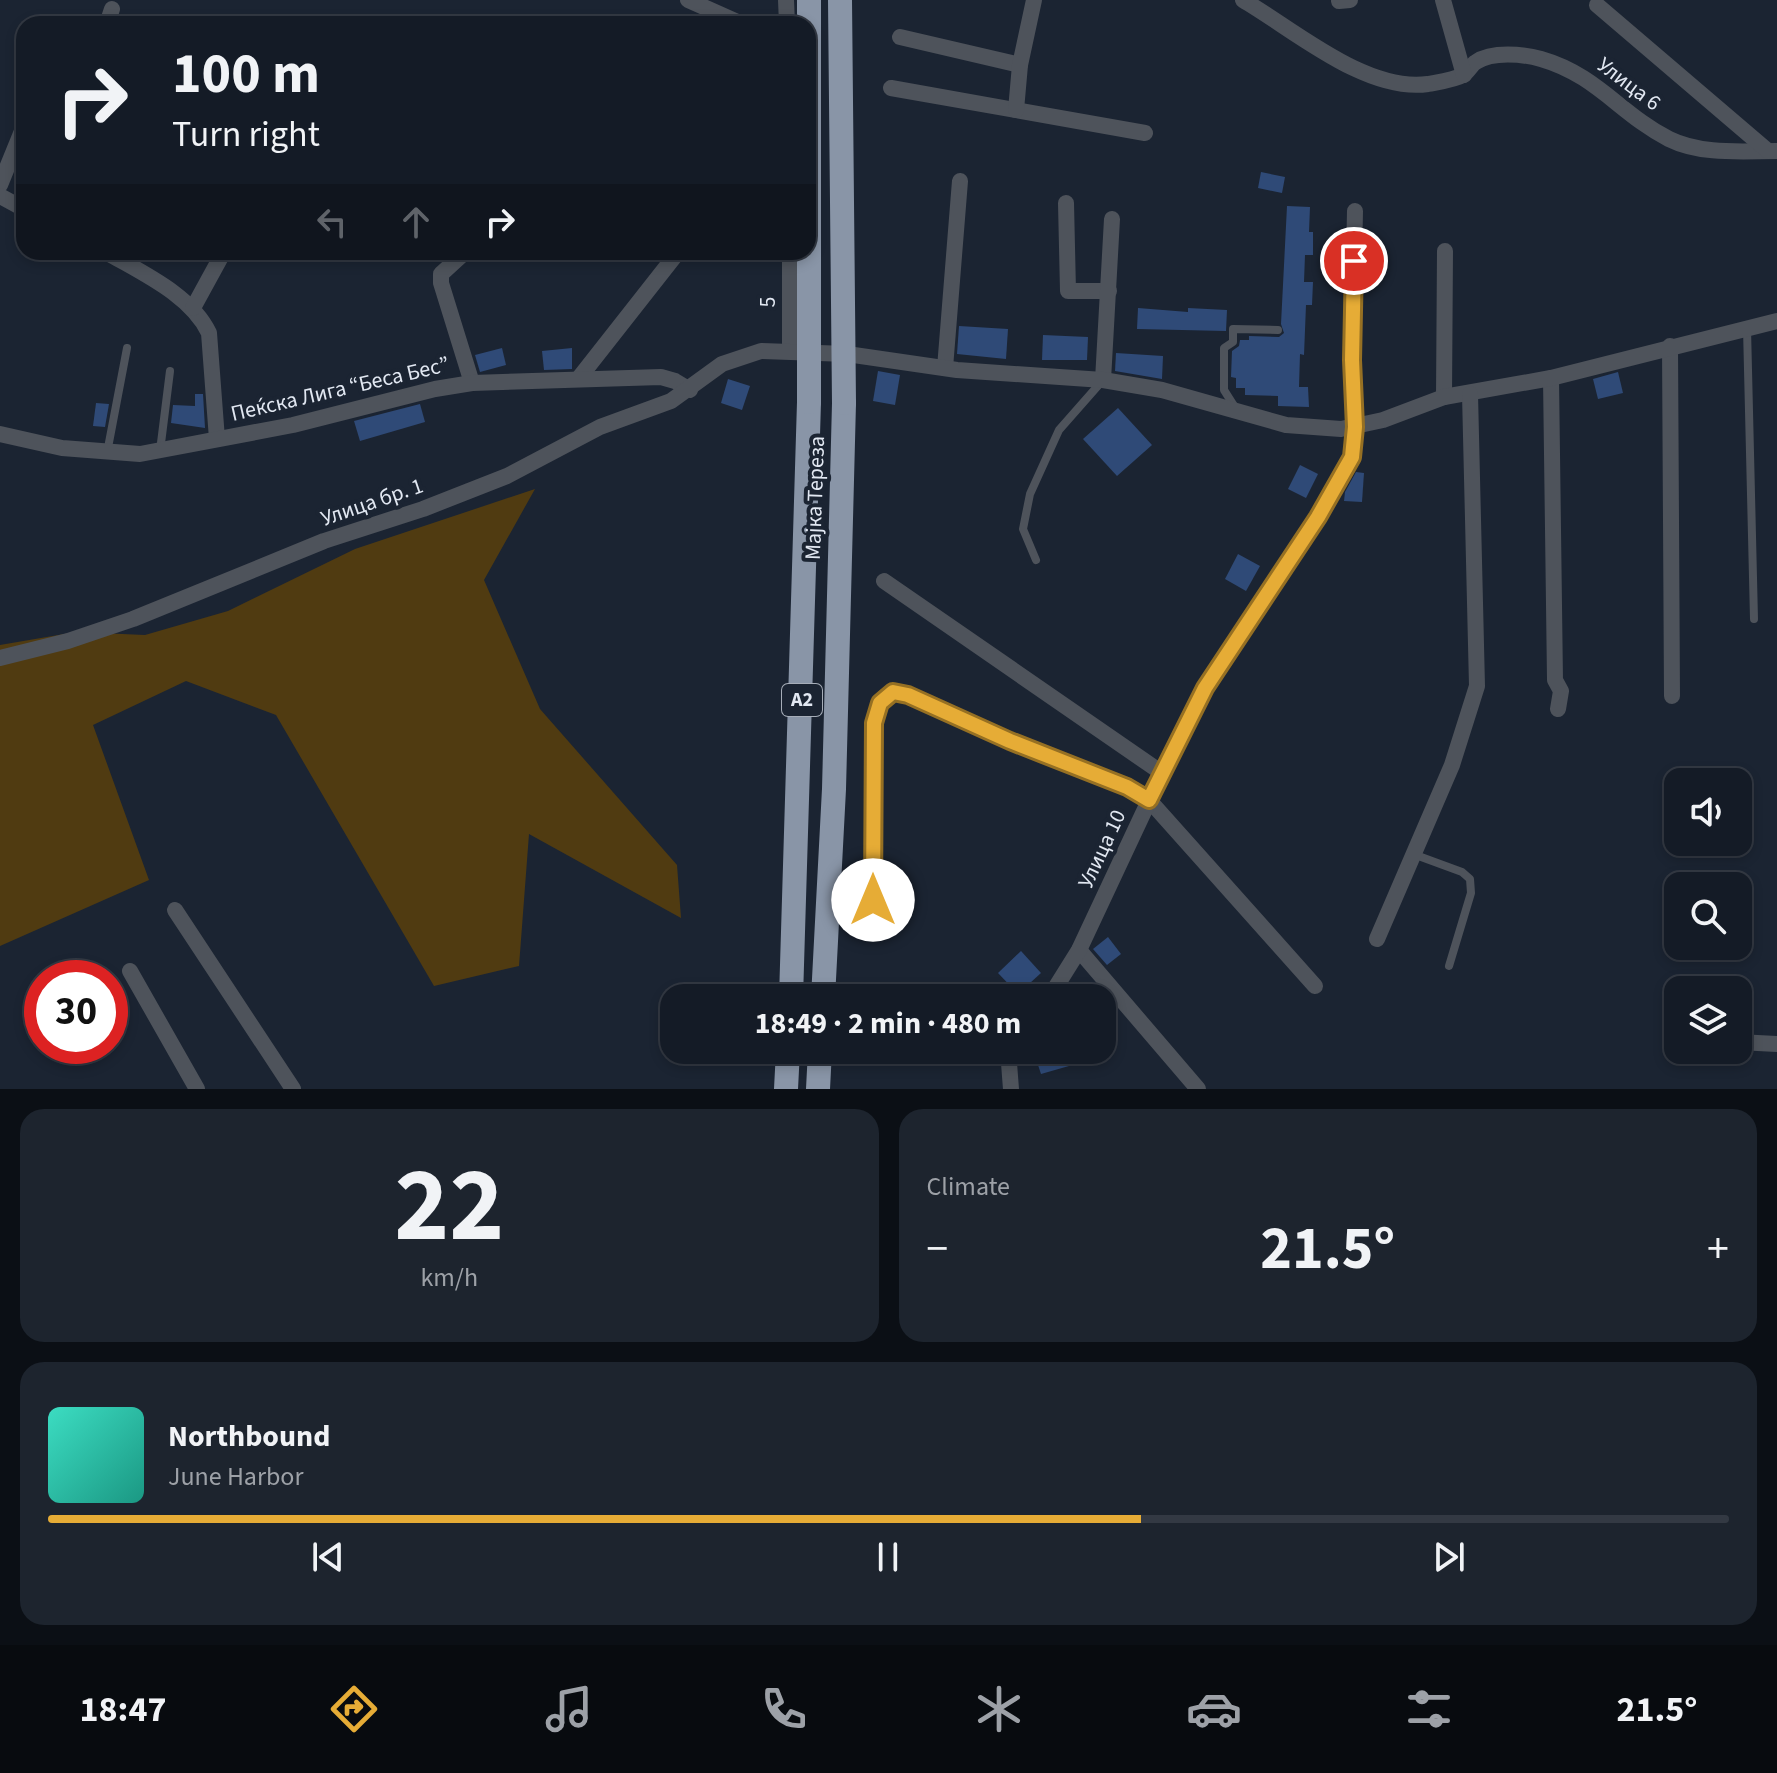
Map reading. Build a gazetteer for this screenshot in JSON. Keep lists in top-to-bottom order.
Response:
{
  "streets": {
    "highway": ["Мајка Тереза", "A2"],
    "street": [
      "Улица 6",
      "5",
      "Пеќска Лига “Беса Бес”",
      "Улица бр. 1",
      "Улица 10"
    ]
  },
  "crossings": [
    ["5", "Улица бр. 1"],
    ["Пеќска Лига “Беса Бес”", "Улица бр. 1"]
  ],
  "page": {
    "turn": ["100 m", "Turn right"],
    "limit": "30",
    "trip": "18:49 · 2 min · 480 m",
    "tile": [
      ["22", "km/h"],
      "Climate"
    ],
    "heat": ["−", "21.5°", "+"],
    "song": ["Northbound", "June Harbor"],
    "tabs": ["18:47", "21.5°"]
  }
}
